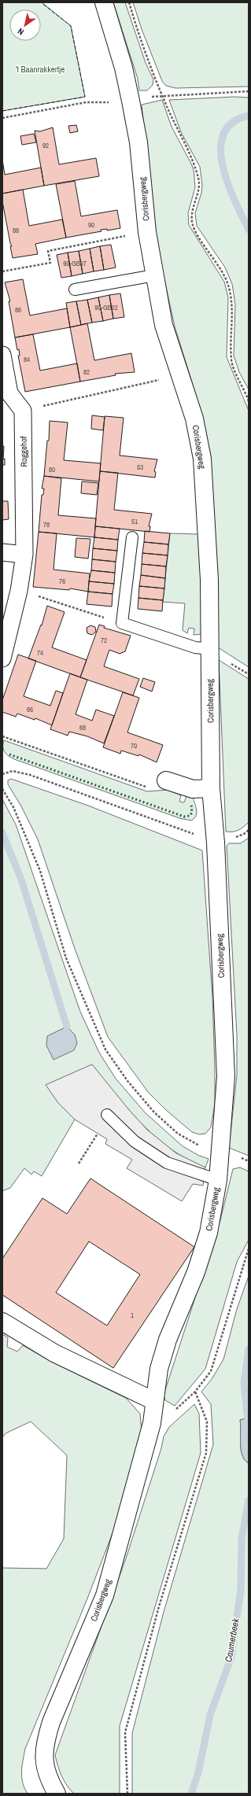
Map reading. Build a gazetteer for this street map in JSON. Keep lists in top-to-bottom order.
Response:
{
  "streets": {
    "street": ["Corisbergweg", "Roggehof"]
  },
  "water": ["Caumerbeek"],
  "parks": ["'t Baanrakkertje"],
  "house_numbers": [
    "92",
    "90",
    "88",
    "90-GB07",
    "90-GB02",
    "86",
    "84",
    "82",
    "53",
    "80",
    "51",
    "78",
    "76",
    "72",
    "74",
    "66",
    "68",
    "70",
    "1"
  ],
  "north": "bottom left"
}
